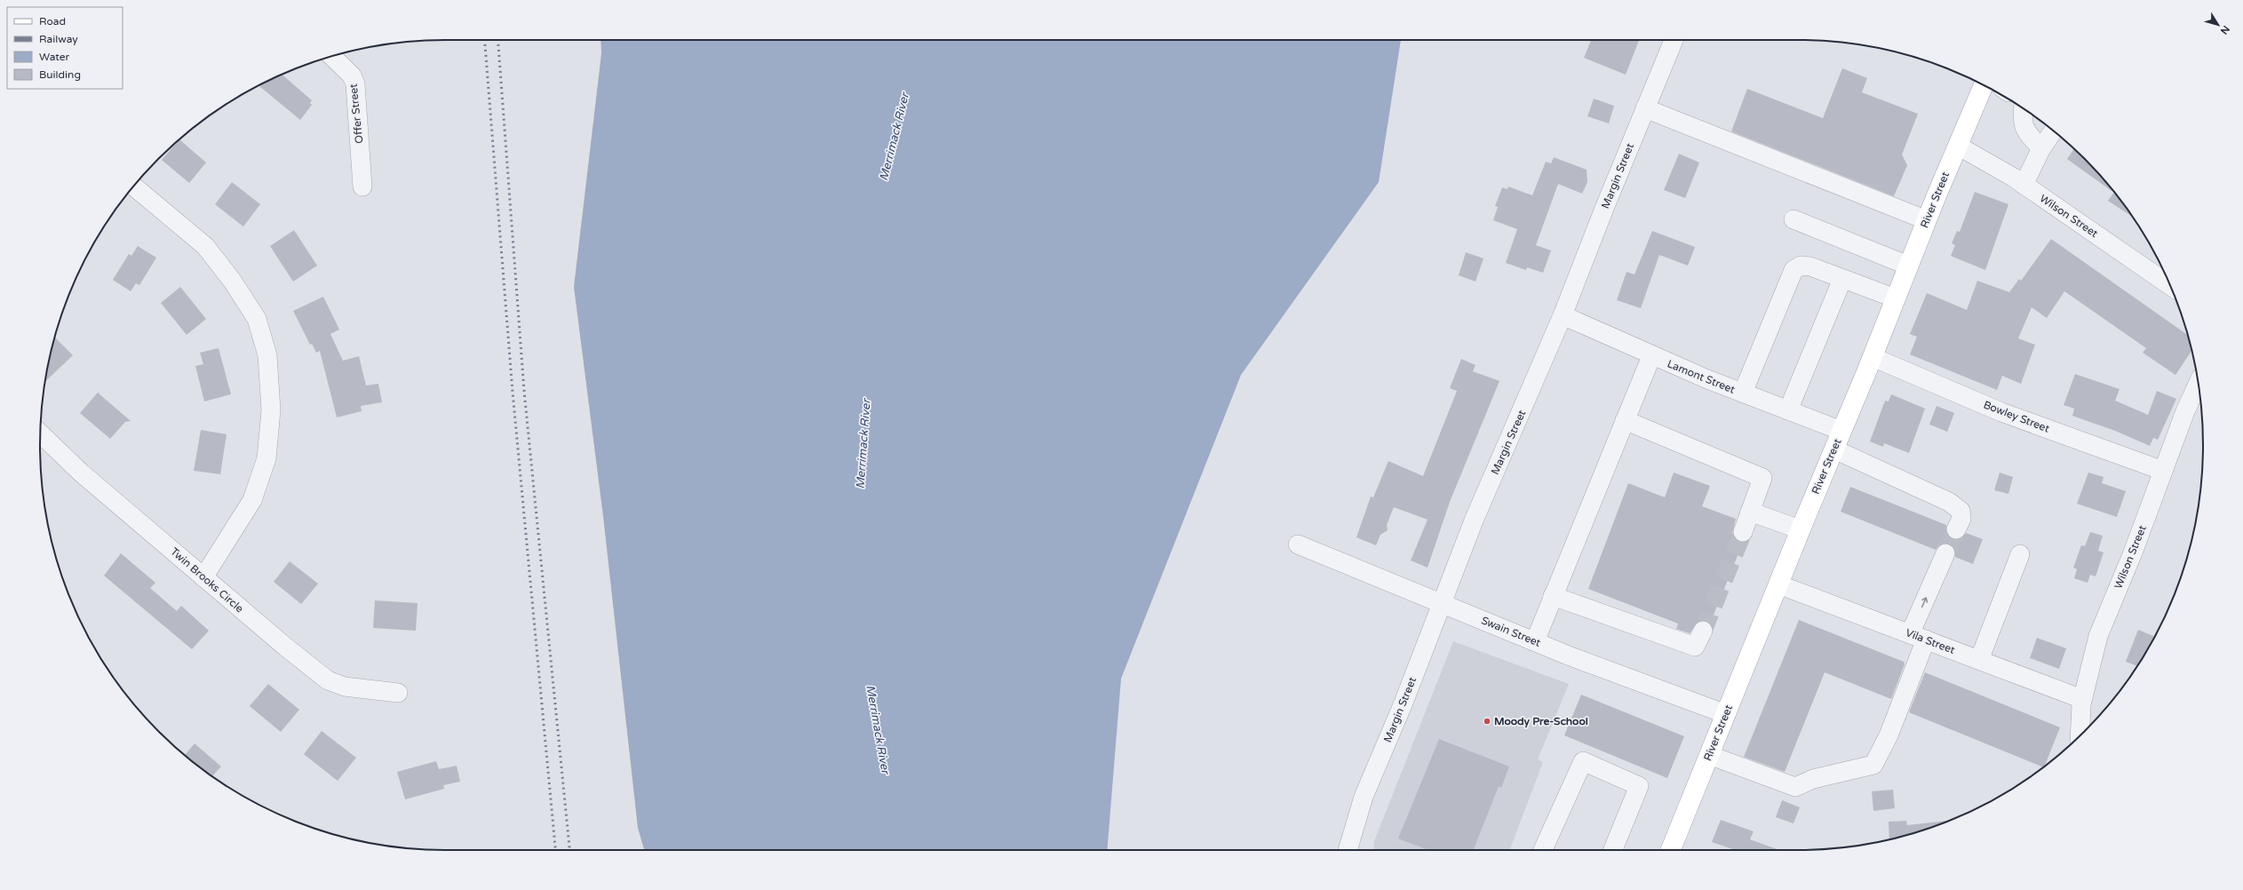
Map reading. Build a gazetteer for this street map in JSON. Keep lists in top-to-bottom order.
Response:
{
  "streets": {
    "main road": ["River Street"],
    "street": [
      "Offer Street",
      "Margin Street",
      "Wilson Street",
      "Lamont Street",
      "Bowley Street",
      "Twin Brooks Circle",
      "Swain Street",
      "Vila Street"
    ]
  },
  "crossings": [
    ["Margin Street", "Lamont Street"],
    ["Margin Street", "Swain Street"],
    ["River Street", "Wilson Street"],
    ["River Street", "Lamont Street"],
    ["River Street", "Bowley Street"],
    ["River Street", "Swain Street"],
    ["River Street", "Vila Street"],
    ["Wilson Street", "Bowley Street"],
    ["Wilson Street", "Vila Street"]
  ],
  "water": ["Merrimack River"],
  "places": ["Moody Pre-School"],
  "legend": [
    "Road",
    "Railway",
    "Water",
    "Building"
  ],
  "north": "bottom right"
}
